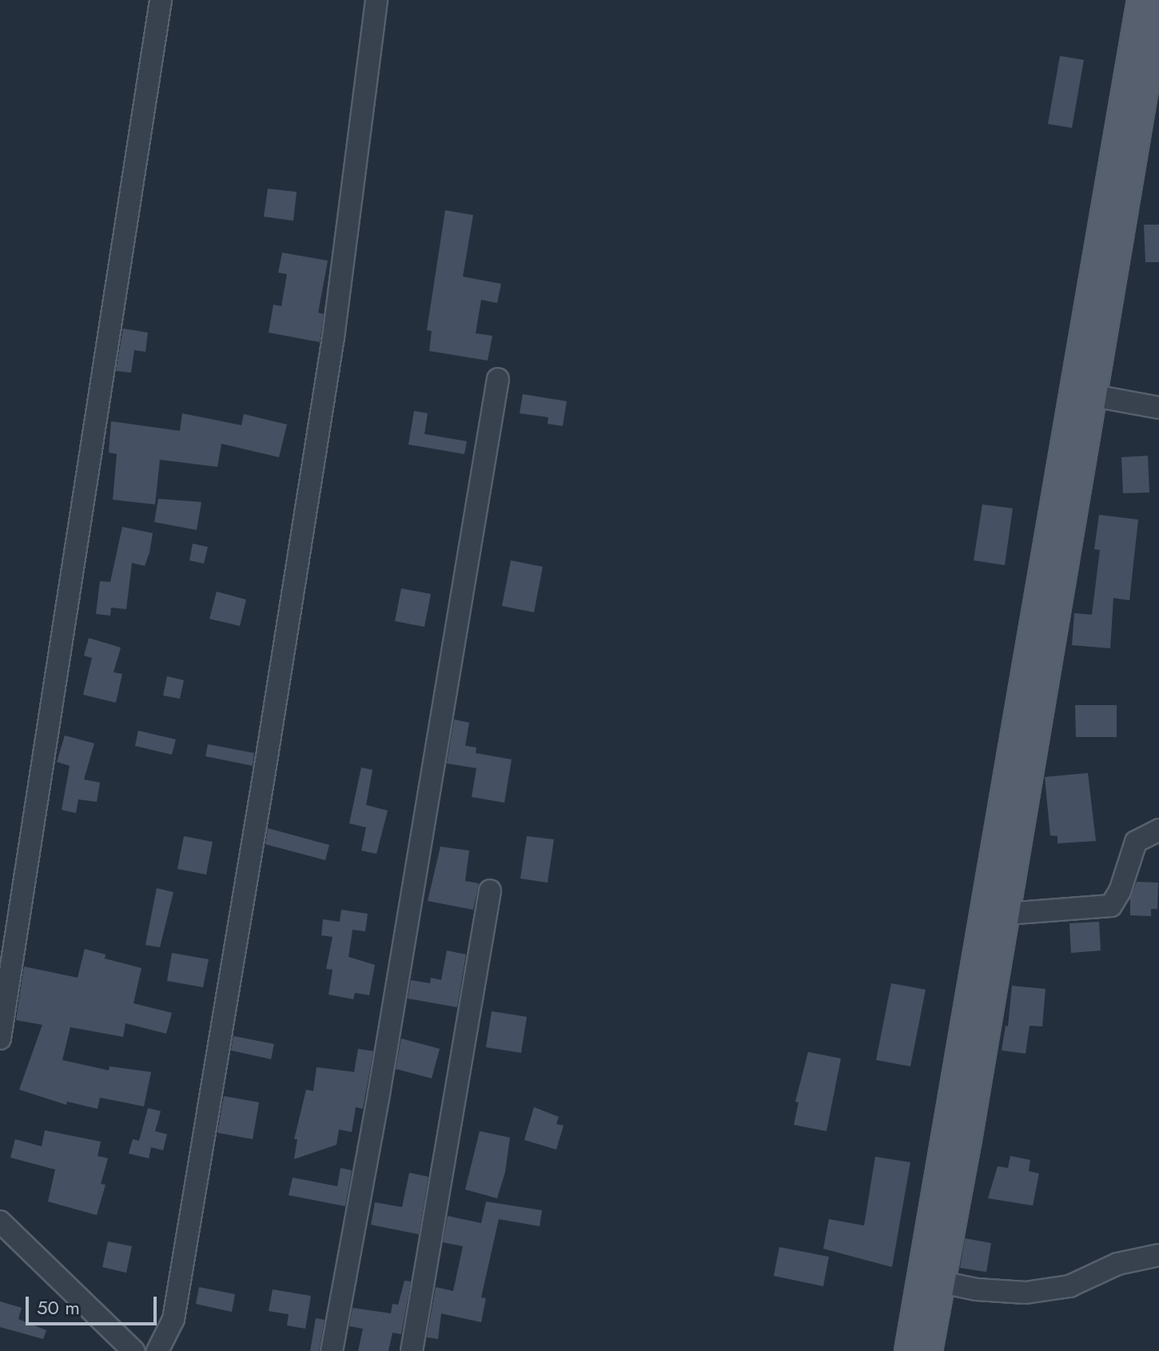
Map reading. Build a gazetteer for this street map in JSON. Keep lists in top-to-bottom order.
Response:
{
  "scale_bar": "50 m"
}
